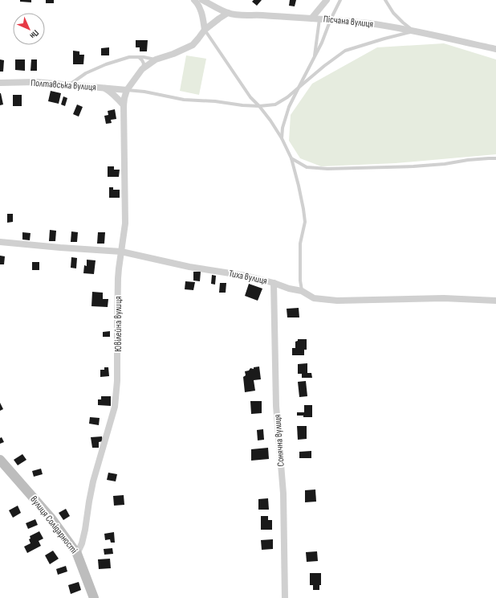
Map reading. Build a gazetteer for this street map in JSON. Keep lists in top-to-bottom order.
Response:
{
  "streets": {
    "main road": ["вулиця Солідарності"],
    "street": [
      "Пісчана вулиця",
      "Полтавська вулиця",
      "Тиха вулиця",
      "Ювілейна вулиця",
      "Сонячна вулиця"
    ]
  },
  "crossings": [
    ["Полтавська вулиця", "Ювілейна вулиця"],
    ["Тиха вулиця", "Ювілейна вулиця"],
    ["Тиха вулиця", "Сонячна вулиця"],
    ["Ювілейна вулиця", "вулиця Солідарності"]
  ],
  "north": "bottom right"
}
